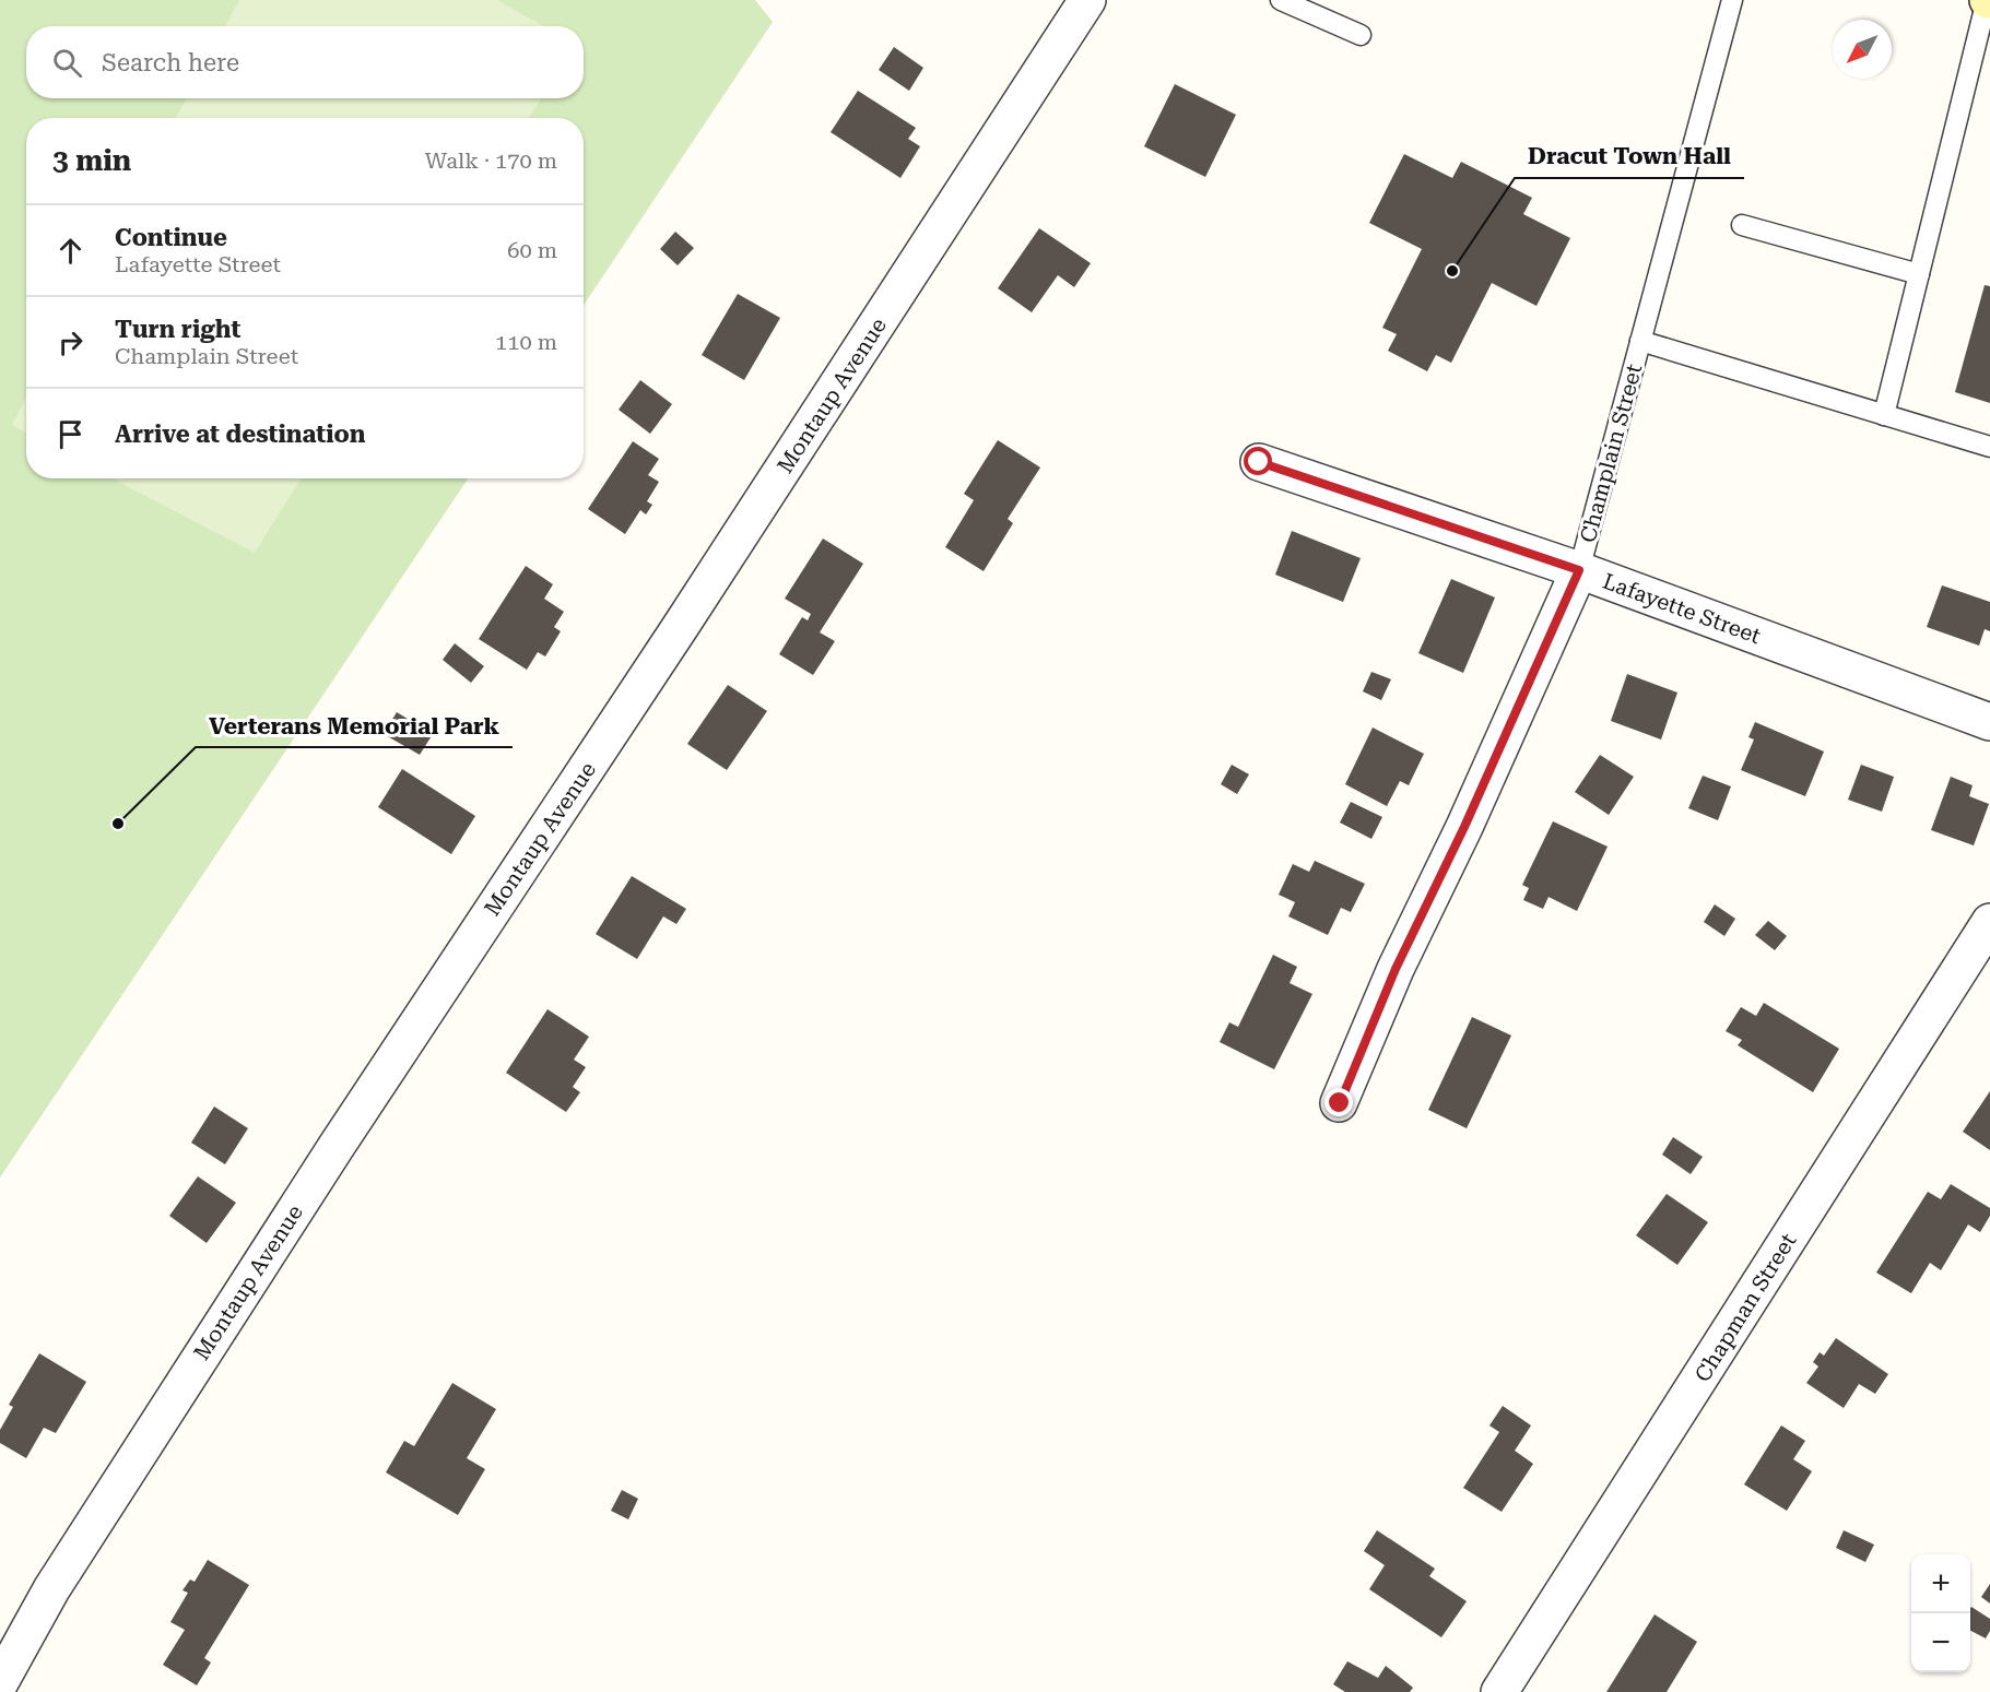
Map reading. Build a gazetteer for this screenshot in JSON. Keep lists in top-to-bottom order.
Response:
{
  "streets": {
    "street": [
      "Montaup Avenue",
      "Champlain Street",
      "Lafayette Street",
      "Chapman Street"
    ]
  },
  "crossings": [
    ["Champlain Street", "Lafayette Street"]
  ],
  "places": ["Dracut Town Hall", "Verterans Memorial Park"],
  "north": "bottom left",
  "page": {
    "search": "Search here",
    "heading": ["3 min", "Walk · 170 m"],
    "list": [
      ["Continue", "Lafayette Street", "60 m"],
      ["Turn right", "Champlain Street", "110 m"],
      "Arrive at destination"
    ],
    "map_buttons": ["+", "−"]
  }
}
